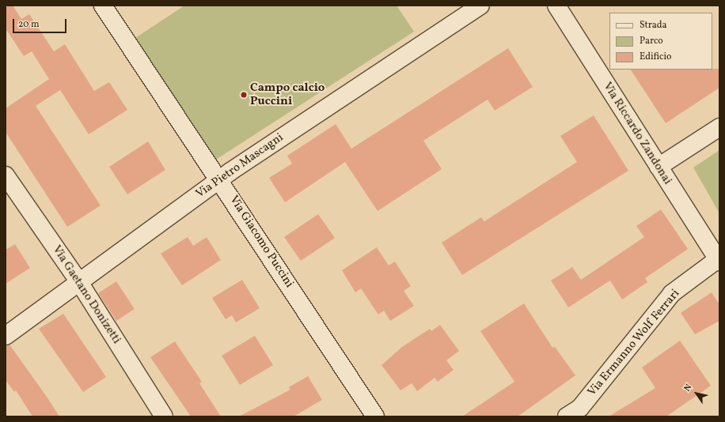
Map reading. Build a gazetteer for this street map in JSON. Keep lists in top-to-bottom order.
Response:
{
  "streets": {
    "street": [
      "Via Riccardo Zandonai",
      "Via Pietro Mascagni",
      "Via Giacomo Puccini",
      "Via Gaetano Donizetti",
      "Via Ermanno Wolf Ferrari"
    ]
  },
  "crossings": [
    ["Via Riccardo Zandonai", "Via Ermanno Wolf Ferrari"],
    ["Via Pietro Mascagni", "Via Giacomo Puccini"],
    ["Via Pietro Mascagni", "Via Gaetano Donizetti"]
  ],
  "places": ["Campo calcio Puccini"],
  "legend": ["Strada", "Parco", "Edificio"],
  "scale_bar": "20 m",
  "north": "top left"
}
